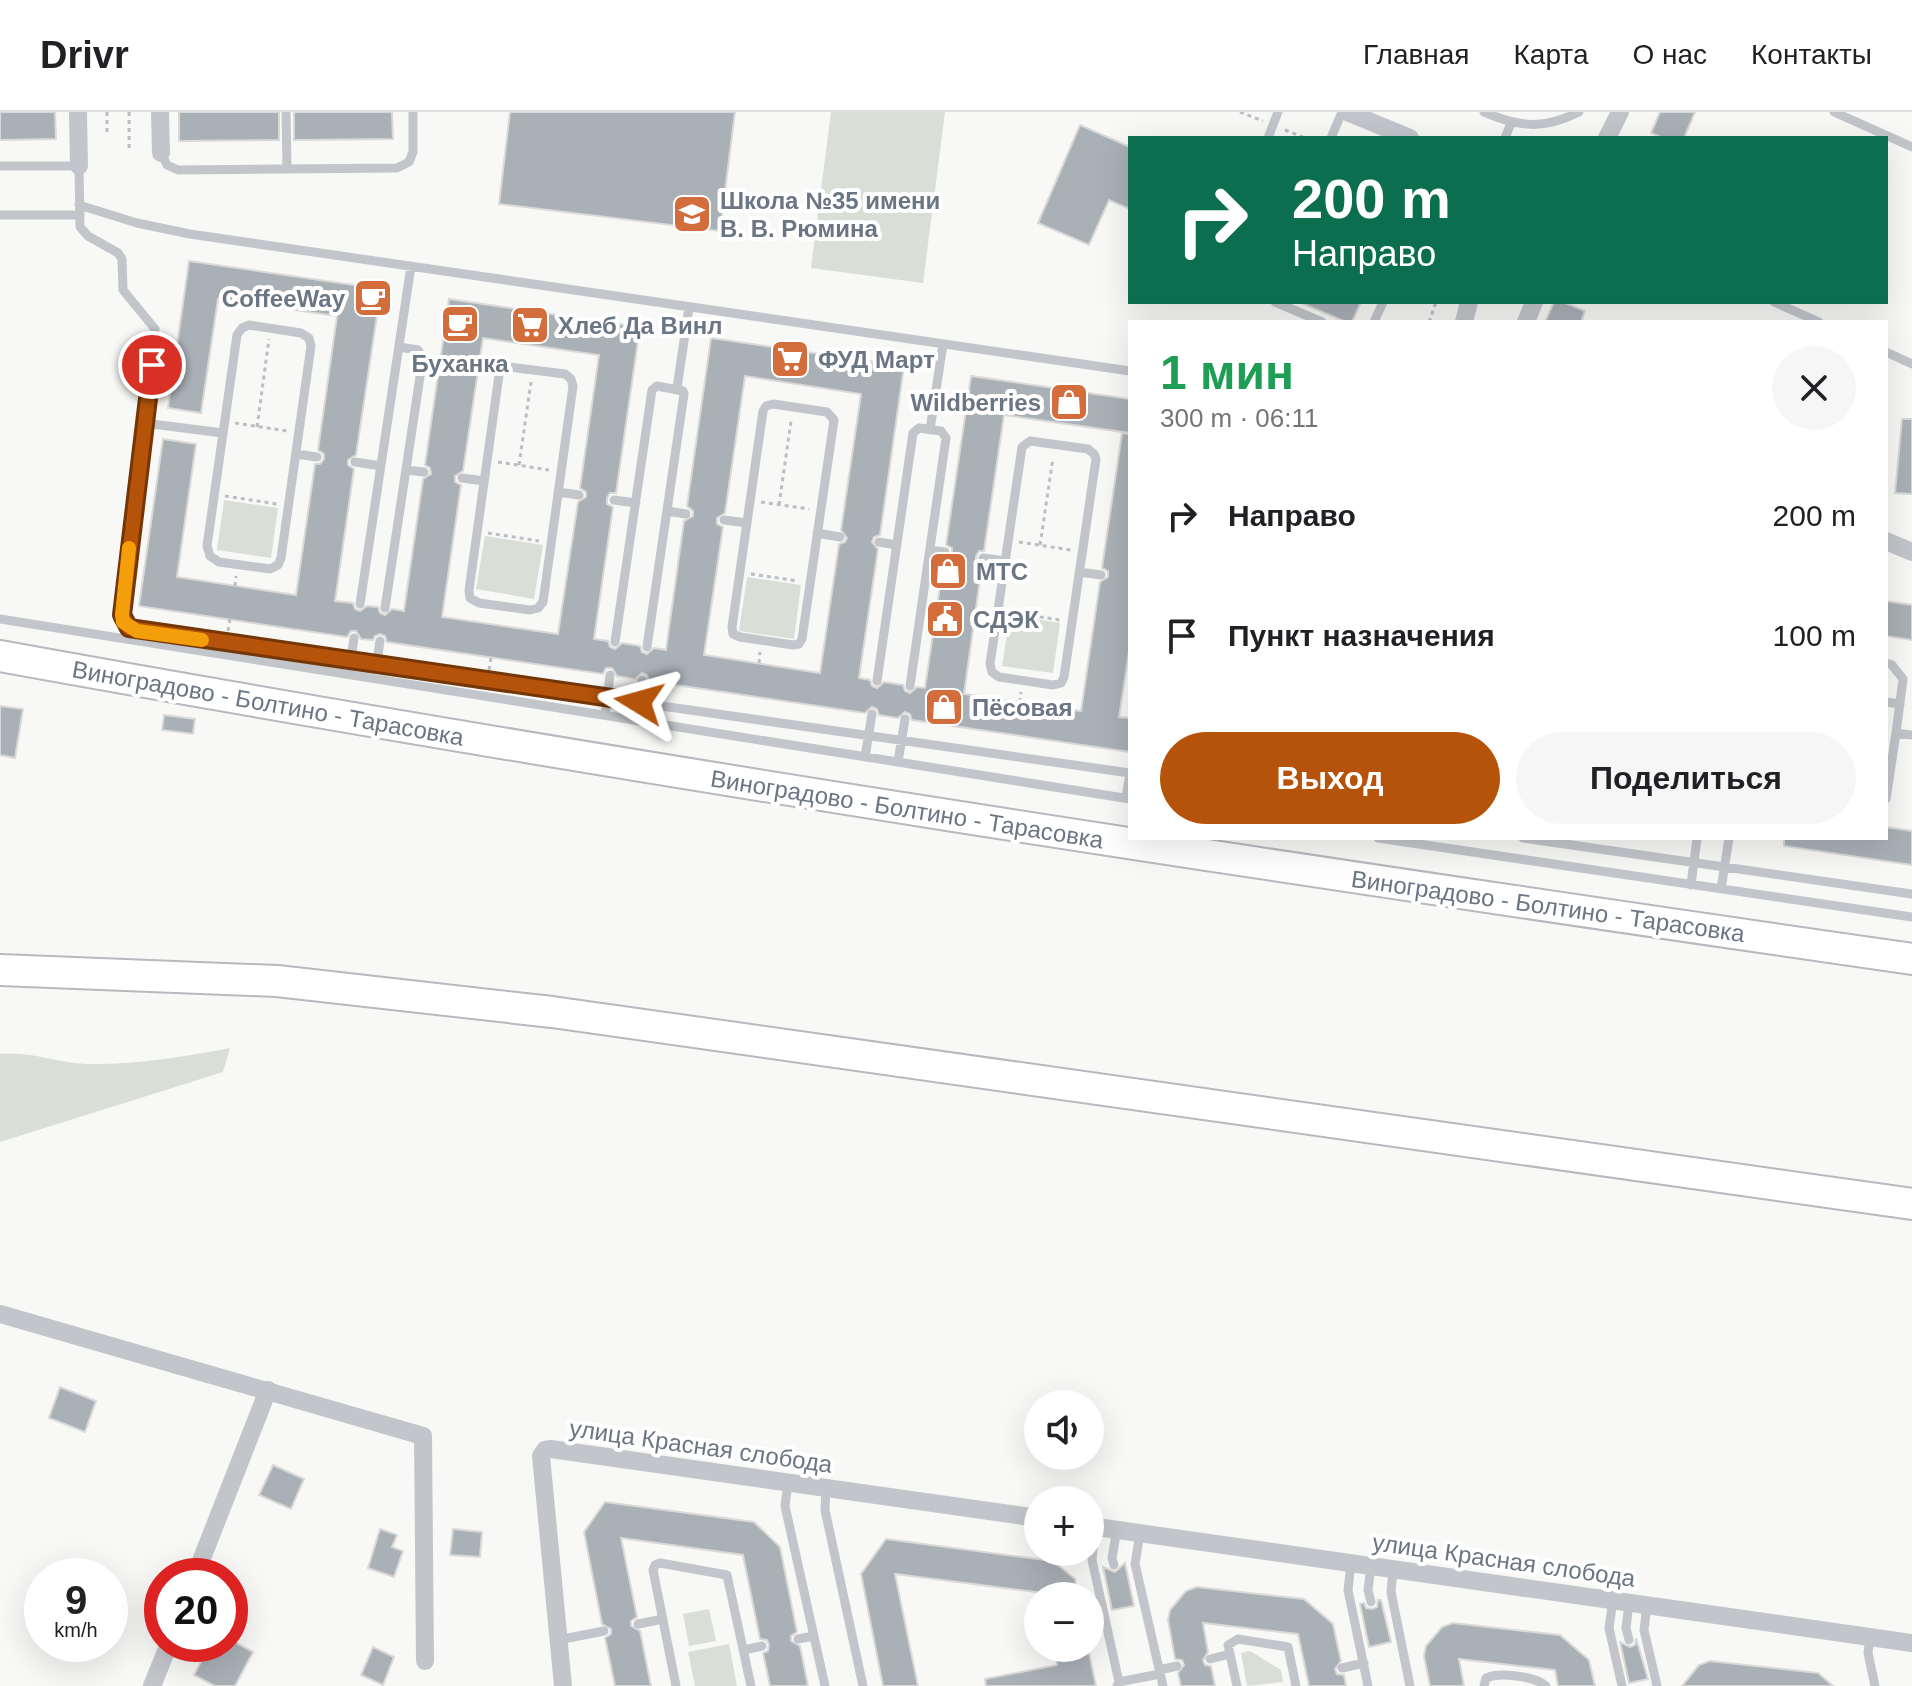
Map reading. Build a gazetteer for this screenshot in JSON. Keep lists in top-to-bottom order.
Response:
{
  "streets": {
    "main road": ["Виноградово - Болтино - Тарасовка"],
    "street": ["улица Красная слобода"]
  },
  "places": {
    "school or university": ["Школа №35 имени В. В. Рюмина"],
    "cafe": ["CoffeeWay", "Буханка"],
    "supermarket": ["Хлеб Да Винл", "ФУД Март"],
    "shop": ["Wildberries", "МТС", "Пёсовая"],
    "public building": ["СДЭК"]
  },
  "page": {
    "header": "Drivr",
    "nav": [
      "Главная",
      "Карта",
      "О нас",
      "Контакты"
    ],
    "turn": ["200 m", "Направо"],
    "heading": ["1 мин", "300 m · 06:11"],
    "list": [
      {
        "name": "Направо",
        "value": "200 m"
      },
      {
        "name": "Пункт назначения",
        "value": "100 m"
      }
    ],
    "buttons": ["Выход", "Поделиться"],
    "map_buttons": ["+", "−"],
    "speed": "9 km/h",
    "limit": "20"
  }
}
